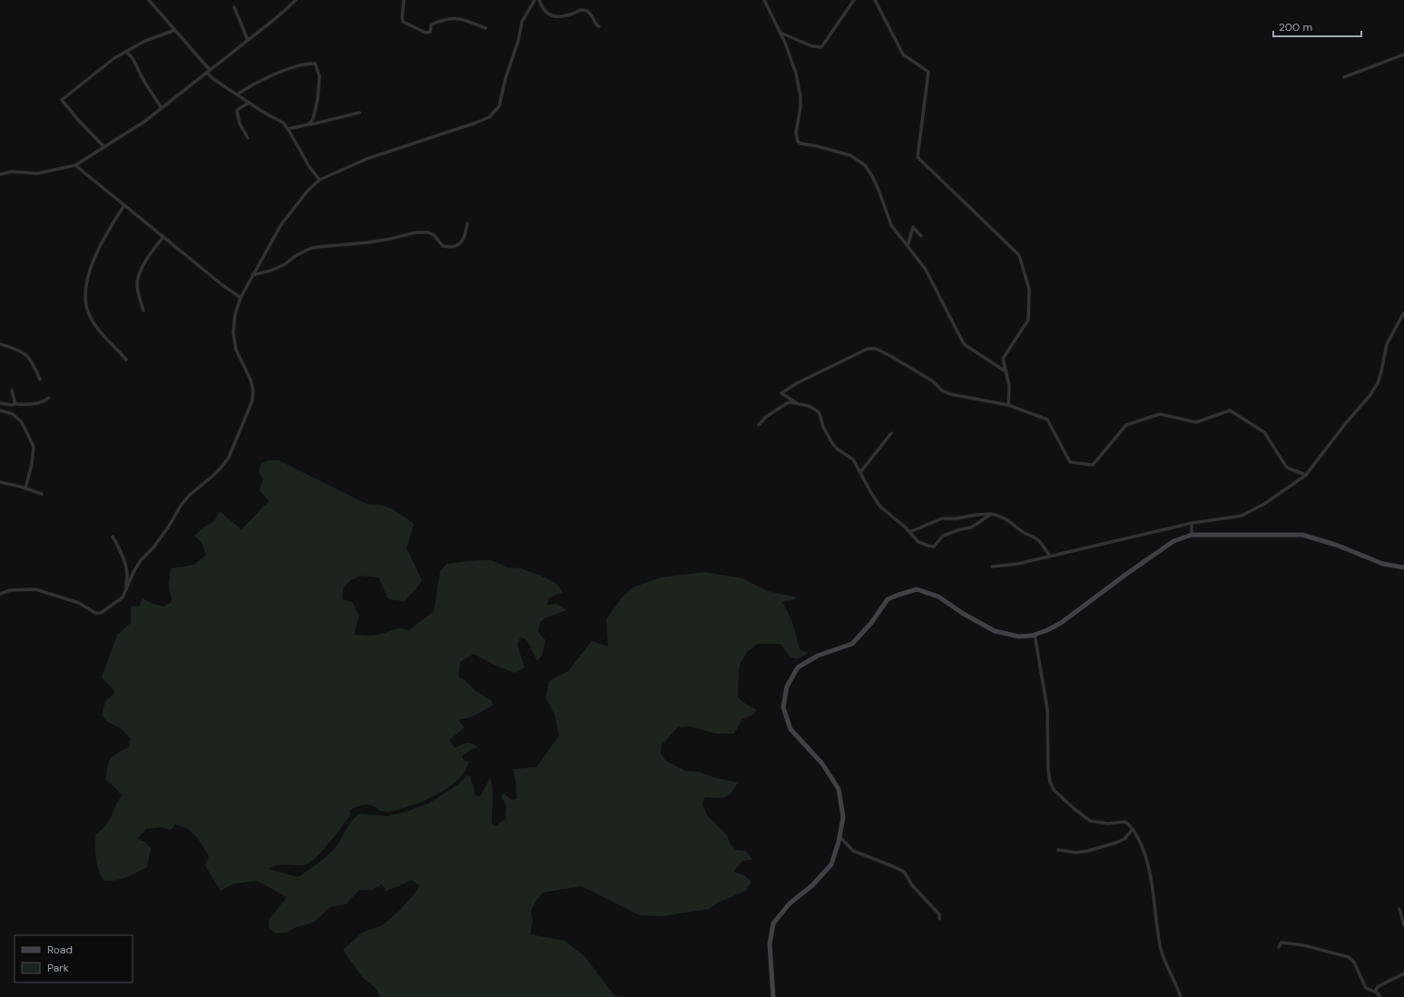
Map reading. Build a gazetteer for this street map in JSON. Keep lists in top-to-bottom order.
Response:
{
  "legend": ["Road", "Park"],
  "scale_bar": "200 m"
}
